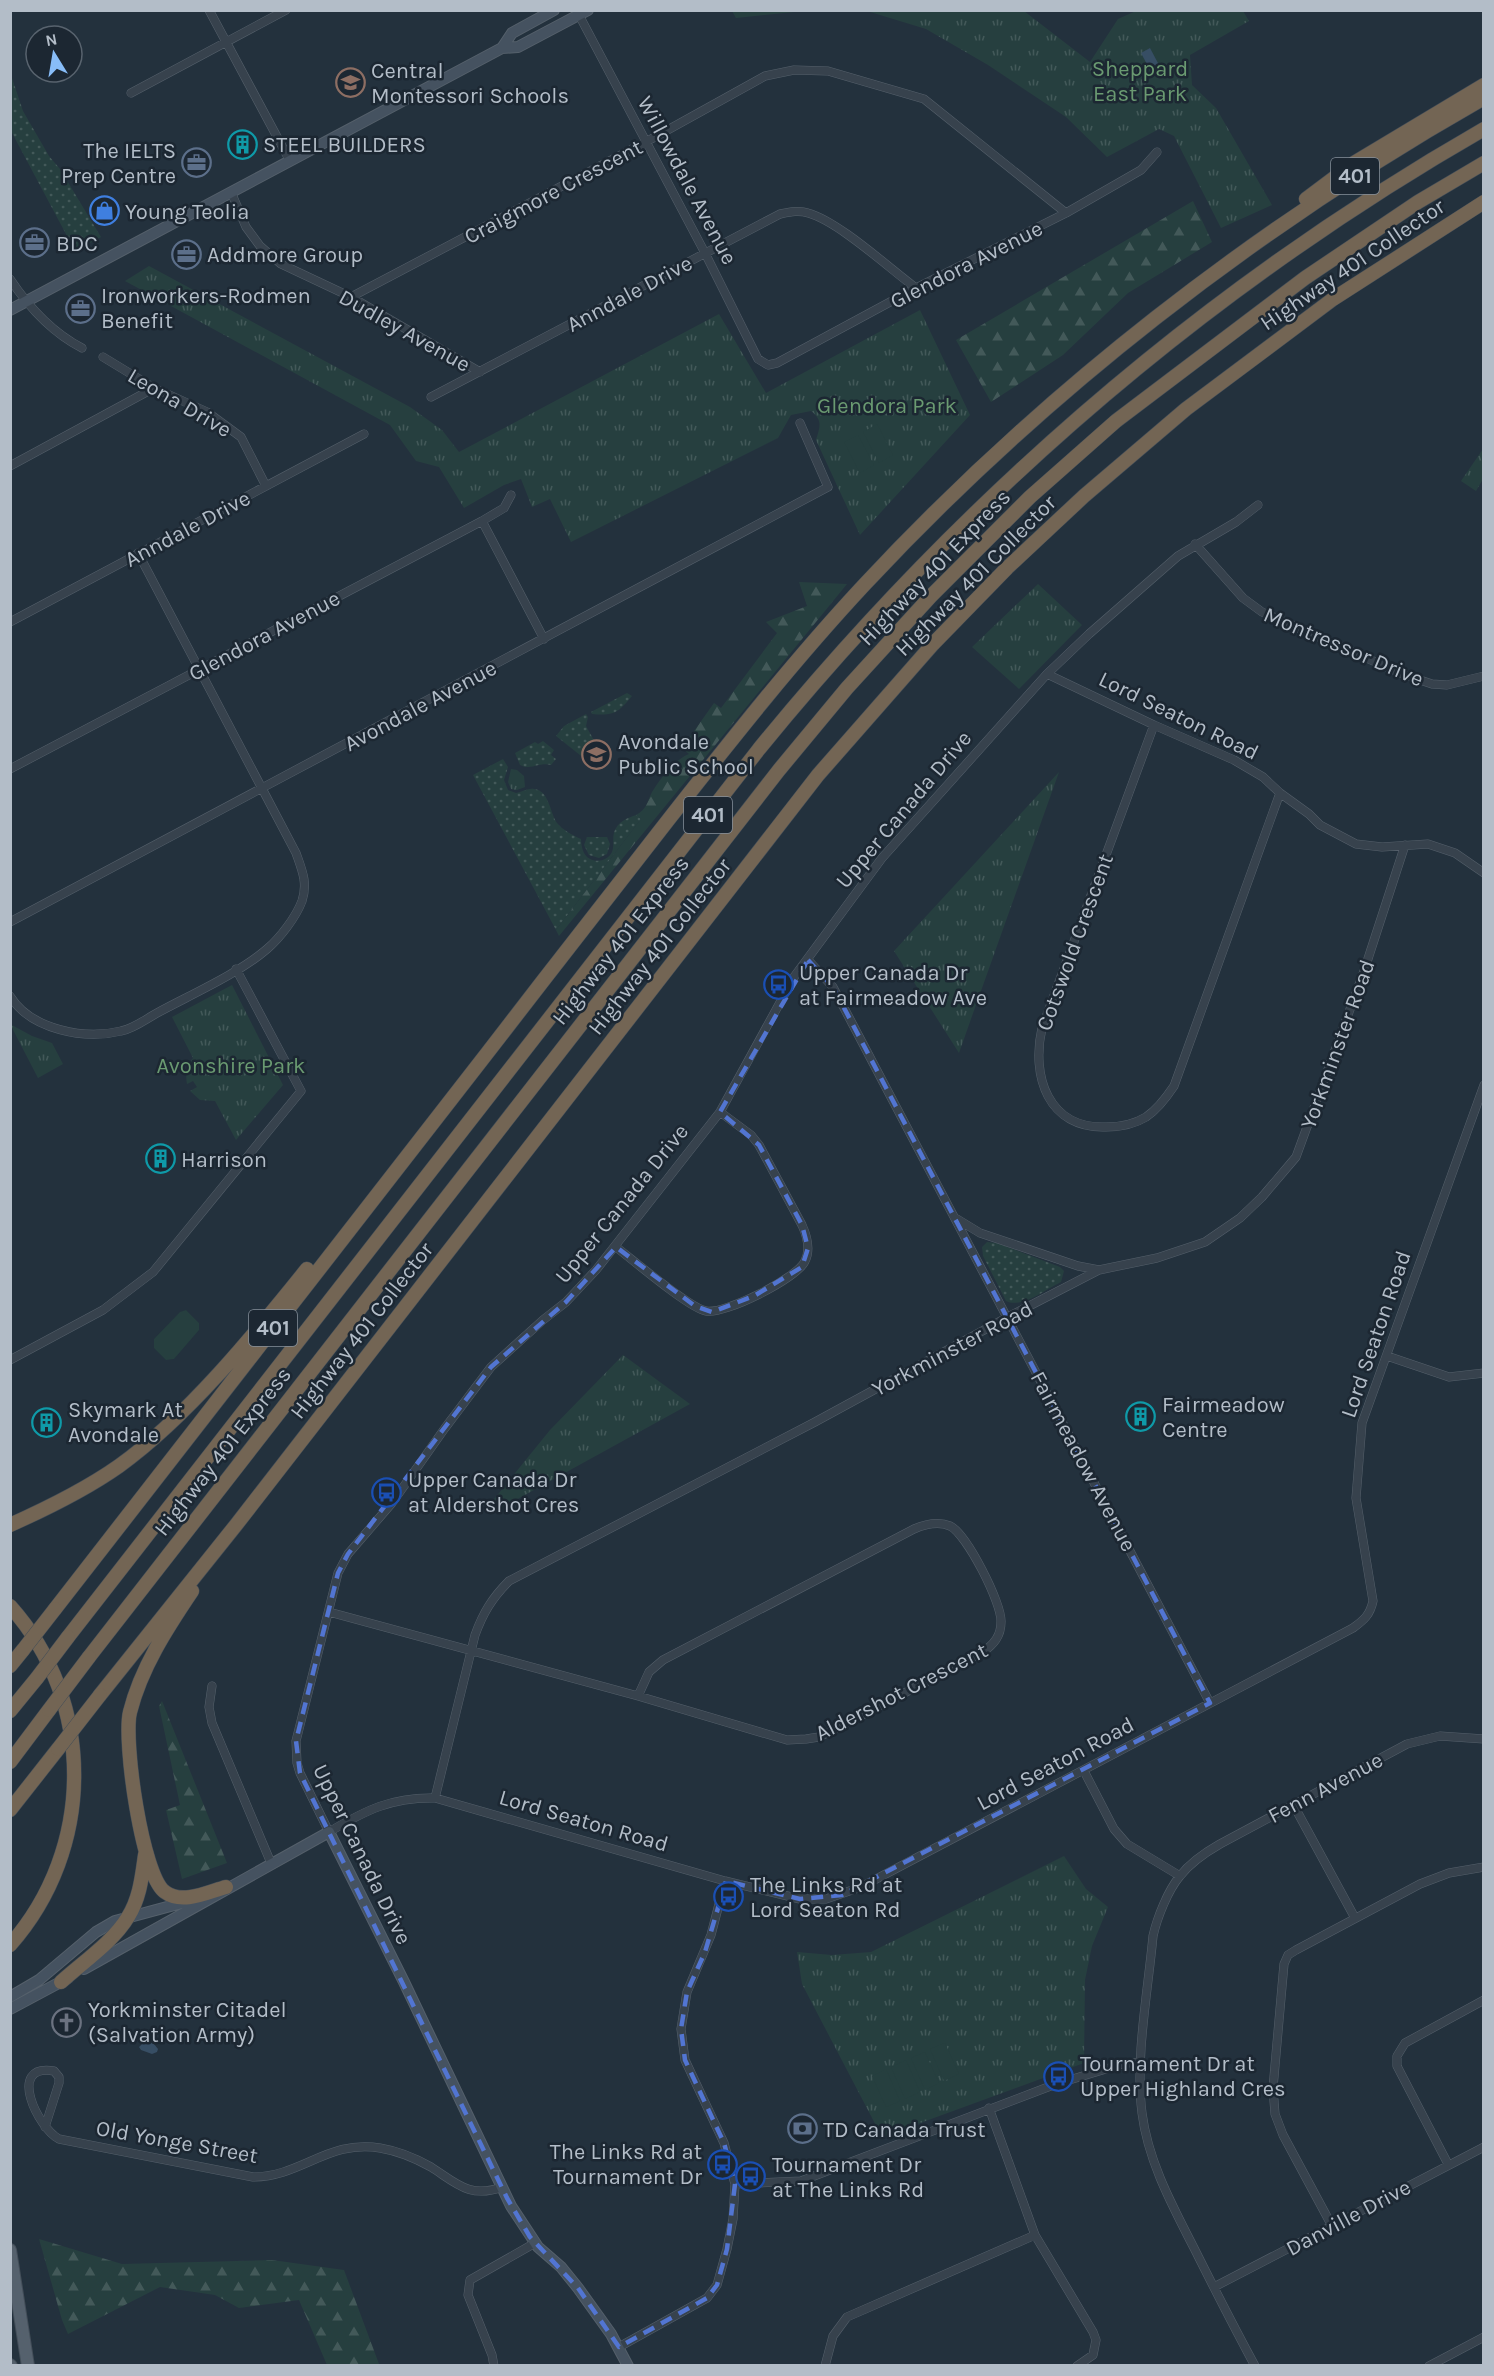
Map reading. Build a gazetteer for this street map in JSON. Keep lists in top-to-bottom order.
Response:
{
  "streets": {
    "highway": ["401", "Highway 401 Collector", "Highway 401 Express"],
    "street": [
      "Willowdale Avenue",
      "Craigmore Crescent",
      "Glendora Avenue",
      "Anndale Drive",
      "Dudley Avenue",
      "Leona Drive",
      "Montressor Drive",
      "Avondale Avenue",
      "Lord Seaton Road",
      "Upper Canada Drive",
      "Cotswold Crescent",
      "Yorkminster Road",
      "Fairmeadow Avenue",
      "Aldershot Crescent",
      "Fenn Avenue",
      "Old Yonge Street",
      "Danville Drive"
    ]
  },
  "crossings": [
    ["Willowdale Avenue", "Craigmore Crescent"],
    ["Willowdale Avenue", "Glendora Avenue"],
    ["Willowdale Avenue", "Anndale Drive"],
    ["Craigmore Crescent", "Glendora Avenue"],
    ["Craigmore Crescent", "Dudley Avenue"],
    ["Glendora Avenue", "Anndale Drive"],
    ["Anndale Drive", "Dudley Avenue"],
    ["Anndale Drive", "Leona Drive"],
    ["Montressor Drive", "Upper Canada Drive"],
    ["Lord Seaton Road", "Upper Canada Drive"],
    ["Lord Seaton Road", "Cotswold Crescent"],
    ["Lord Seaton Road", "Yorkminster Road"],
    ["Lord Seaton Road", "Fairmeadow Avenue"],
    ["Upper Canada Drive", "Fairmeadow Avenue"],
    ["Upper Canada Drive", "Aldershot Crescent"],
    ["Upper Canada Drive", "Old Yonge Street"],
    ["Yorkminster Road", "Fairmeadow Avenue"],
    ["Yorkminster Road", "Aldershot Crescent"]
  ],
  "parks": ["Sheppard East Park", "Glendora Park", "Avonshire Park"],
  "places": {
    "school or university": ["Central Montessori Schools", "Avondale Public School"],
    "building": [
      "STEEL BUILDERS",
      "Harrison",
      "Fairmeadow Centre",
      "Skymark At Avondale"
    ],
    "office": [
      "The IELTS Prep Centre",
      "BDC",
      "Addmore Group",
      "Ironworkers-Rodmen Benefit"
    ],
    "shop": ["Young Teolia"],
    "bus stop": [
      "Upper Canada Dr at Fairmeadow Ave",
      "Upper Canada Dr at Aldershot Cres",
      "The Links Rd at Lord Seaton Rd",
      "Tournament Dr at Upper Highland Cres",
      "The Links Rd at Tournament Dr",
      "Tournament Dr at The Links Rd"
    ],
    "church": ["Yorkminster Citadel (Salvation Army)"],
    "bank": ["TD Canada Trust"]
  },
  "north": "top"
}
